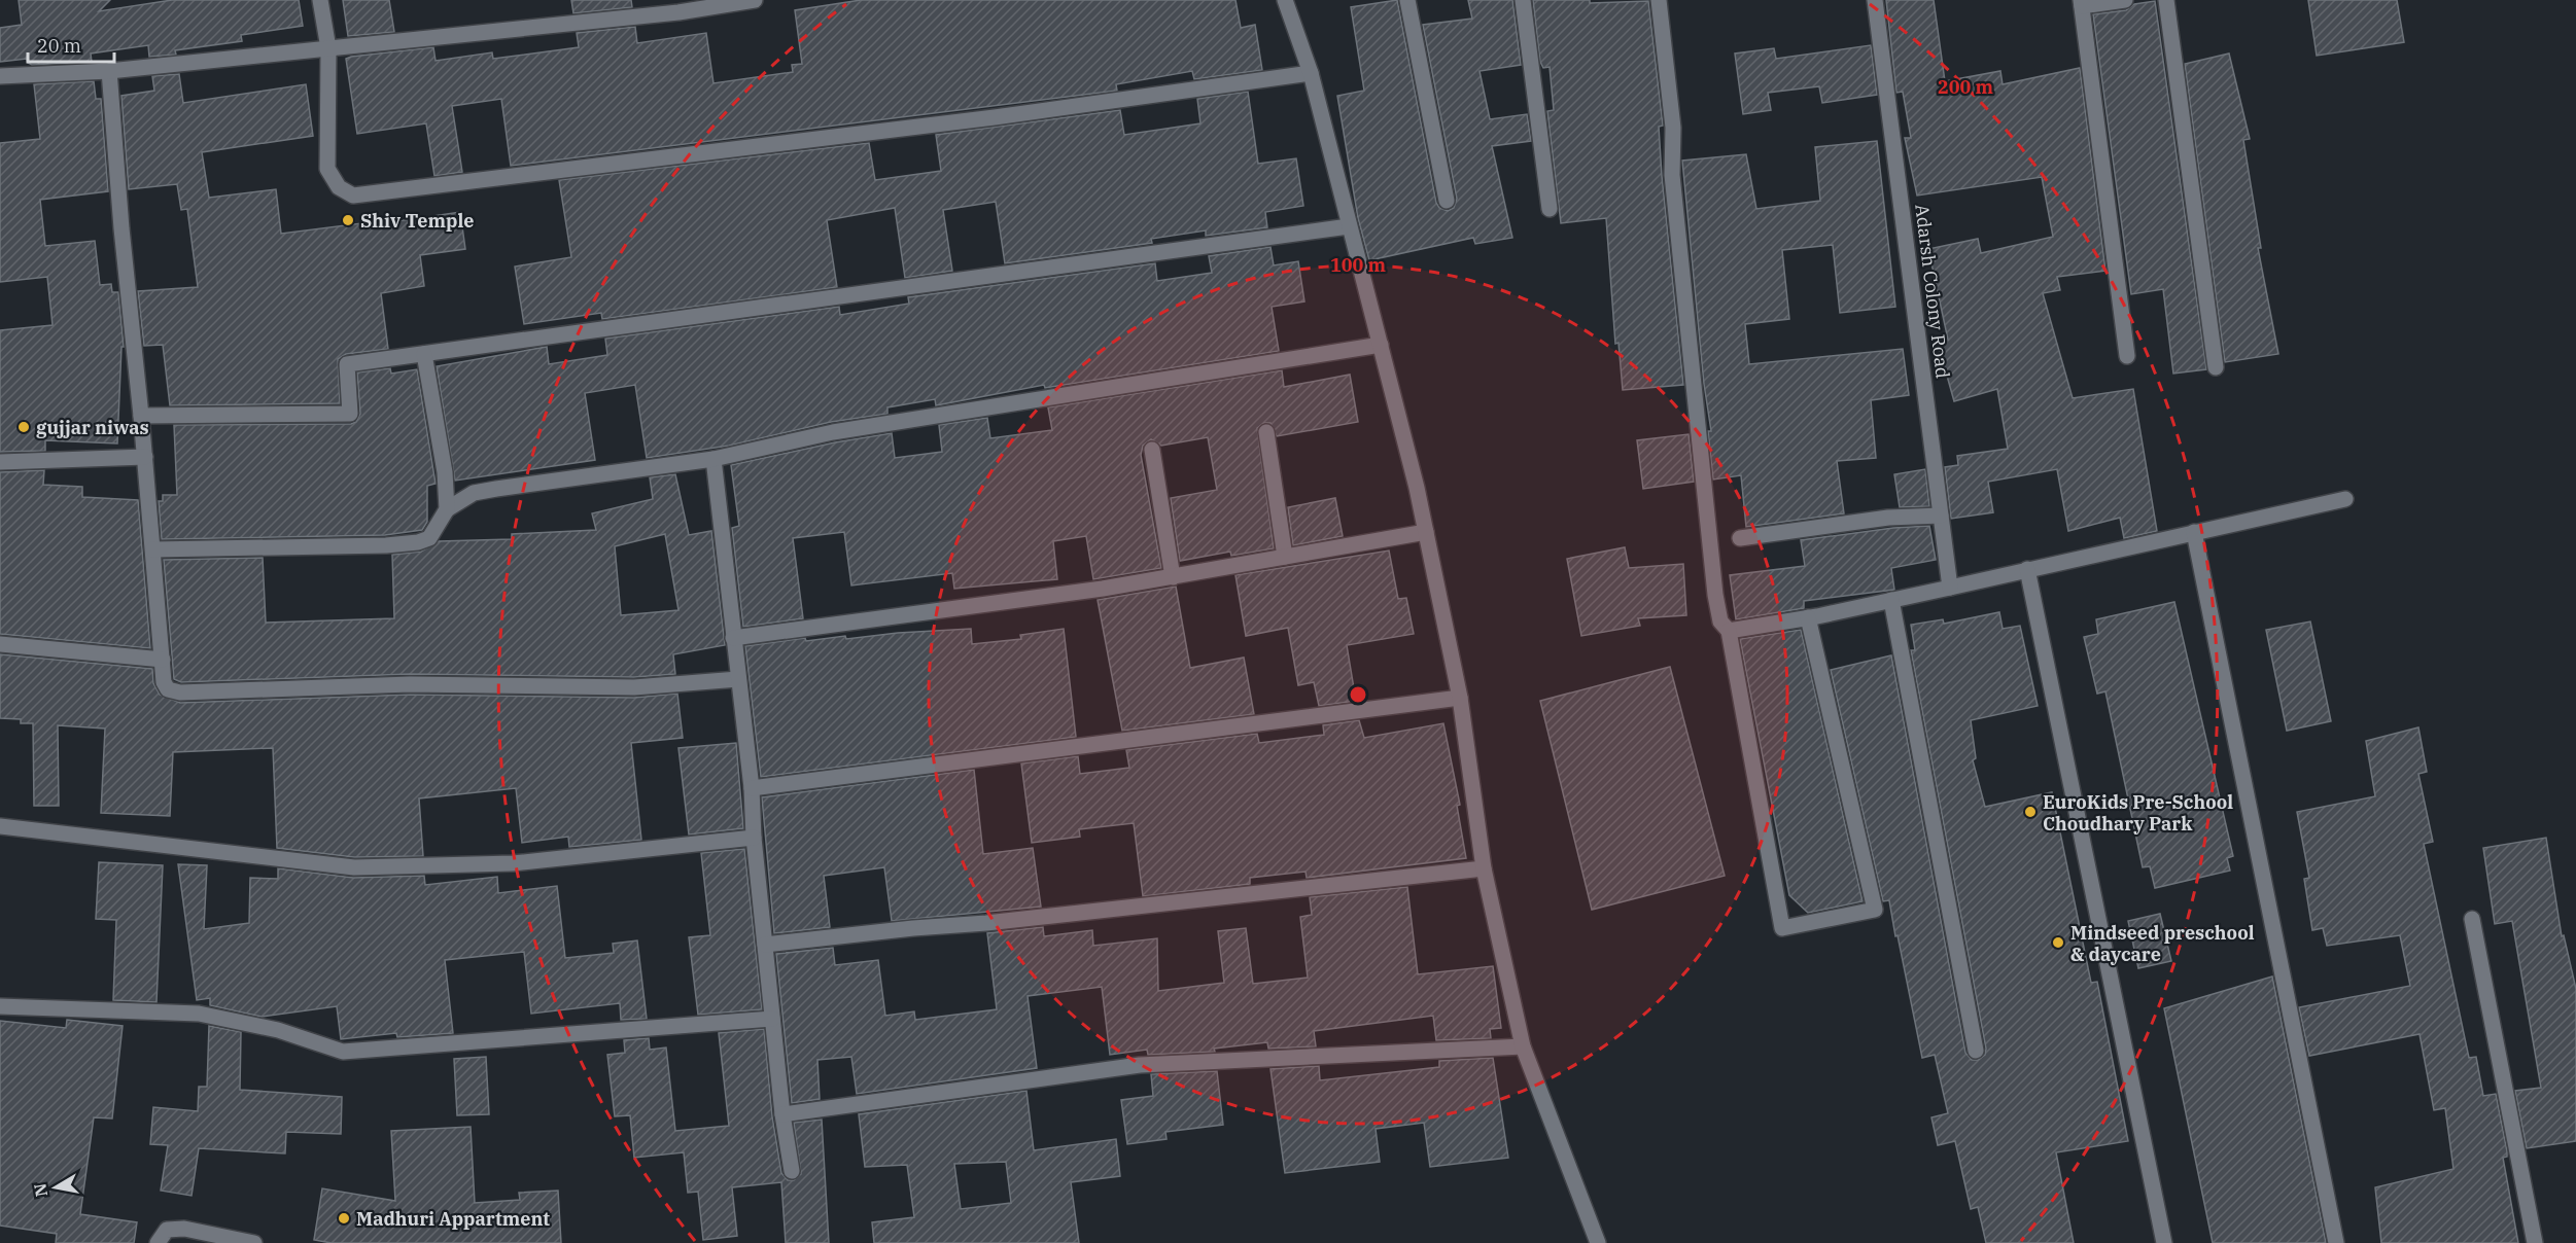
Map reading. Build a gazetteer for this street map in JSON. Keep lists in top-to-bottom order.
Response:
{
  "streets": {
    "street": ["Adarsh Colony Road"]
  },
  "places": [
    "Shiv Temple",
    "gujjar niwas",
    "EuroKids Pre-School Choudhary Park",
    "Mindseed preschool & daycare",
    "Madhuri Appartment"
  ],
  "scale_bar": "20 m",
  "north": "left",
  "rings": ["200 m", "100 m"]
}
